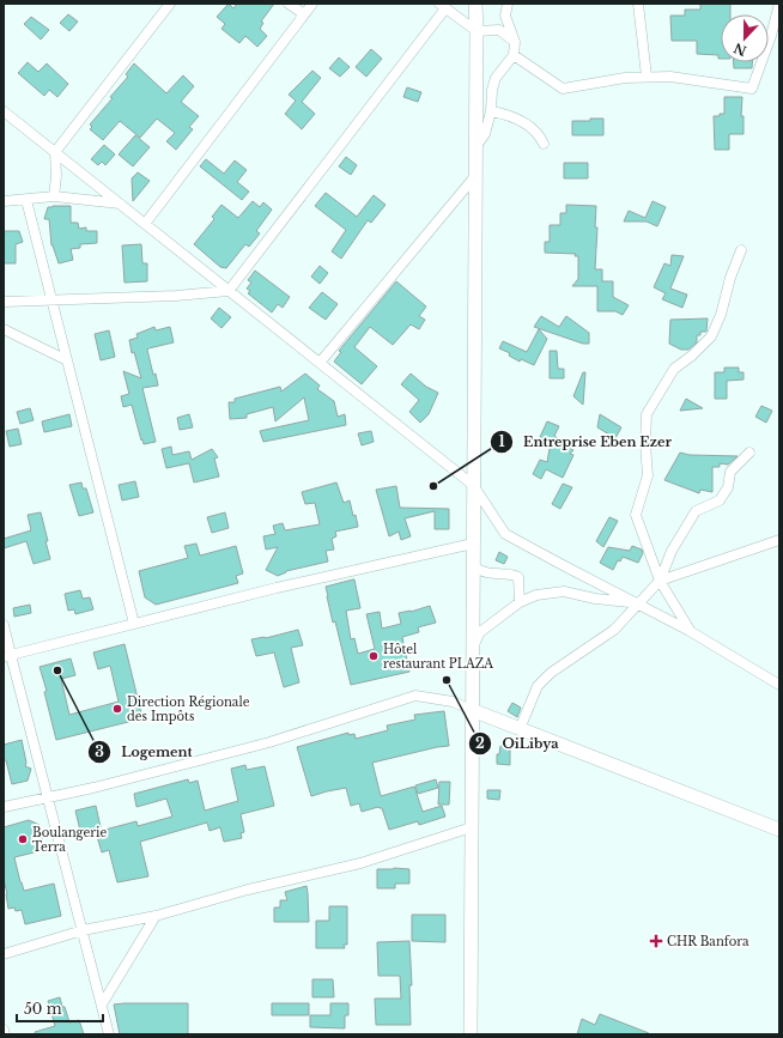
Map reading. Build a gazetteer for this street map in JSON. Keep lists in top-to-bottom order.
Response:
{
  "places": {
    "other": [
      "Entreprise Eben Ezer",
      "Hôtel restaurant PLAZA",
      "Logement",
      "OiLibya",
      "Direction Régionale des Impôts",
      "Boulangerie Terra"
    ],
    "health": ["CHR Banfora"]
  },
  "scale_bar": "50 m",
  "north": "bottom"
}
